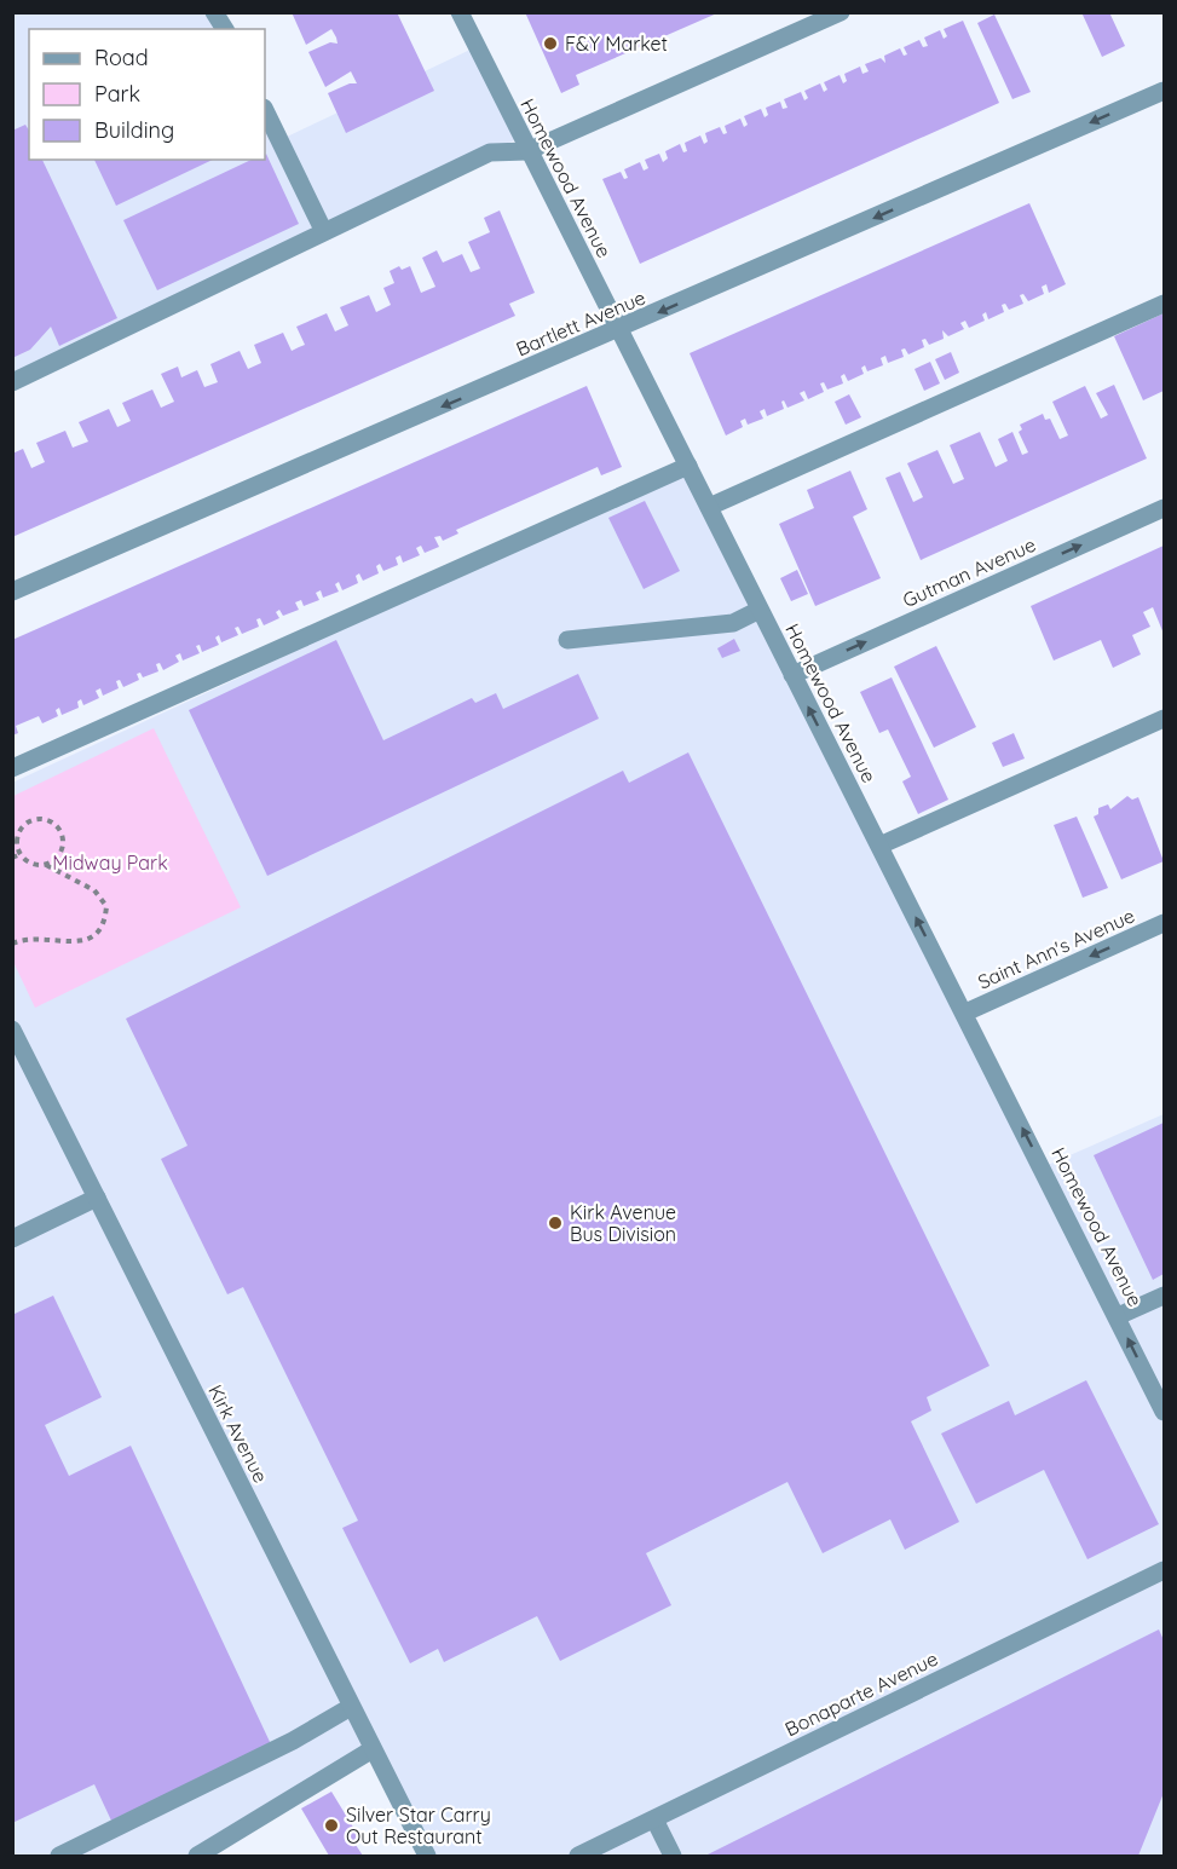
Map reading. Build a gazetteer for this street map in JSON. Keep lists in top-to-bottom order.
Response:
{
  "streets": {
    "street": [
      "Homewood Avenue",
      "Bartlett Avenue",
      "Gutman Avenue",
      "Saint Ann's Avenue",
      "Kirk Avenue",
      "Bonaparte Avenue"
    ]
  },
  "crossings": [
    ["Homewood Avenue", "Bartlett Avenue"],
    ["Homewood Avenue", "Gutman Avenue"],
    ["Homewood Avenue", "Saint Ann's Avenue"]
  ],
  "one_way": ["Homewood Avenue", "Gutman Avenue", "Saint Ann's Avenue"],
  "parks": ["Midway Park"],
  "places": ["F&Y Market", "Kirk Avenue Bus Division", "Silver Star Carry Out Restaurant"],
  "legend": ["Road", "Park", "Building"]
}
